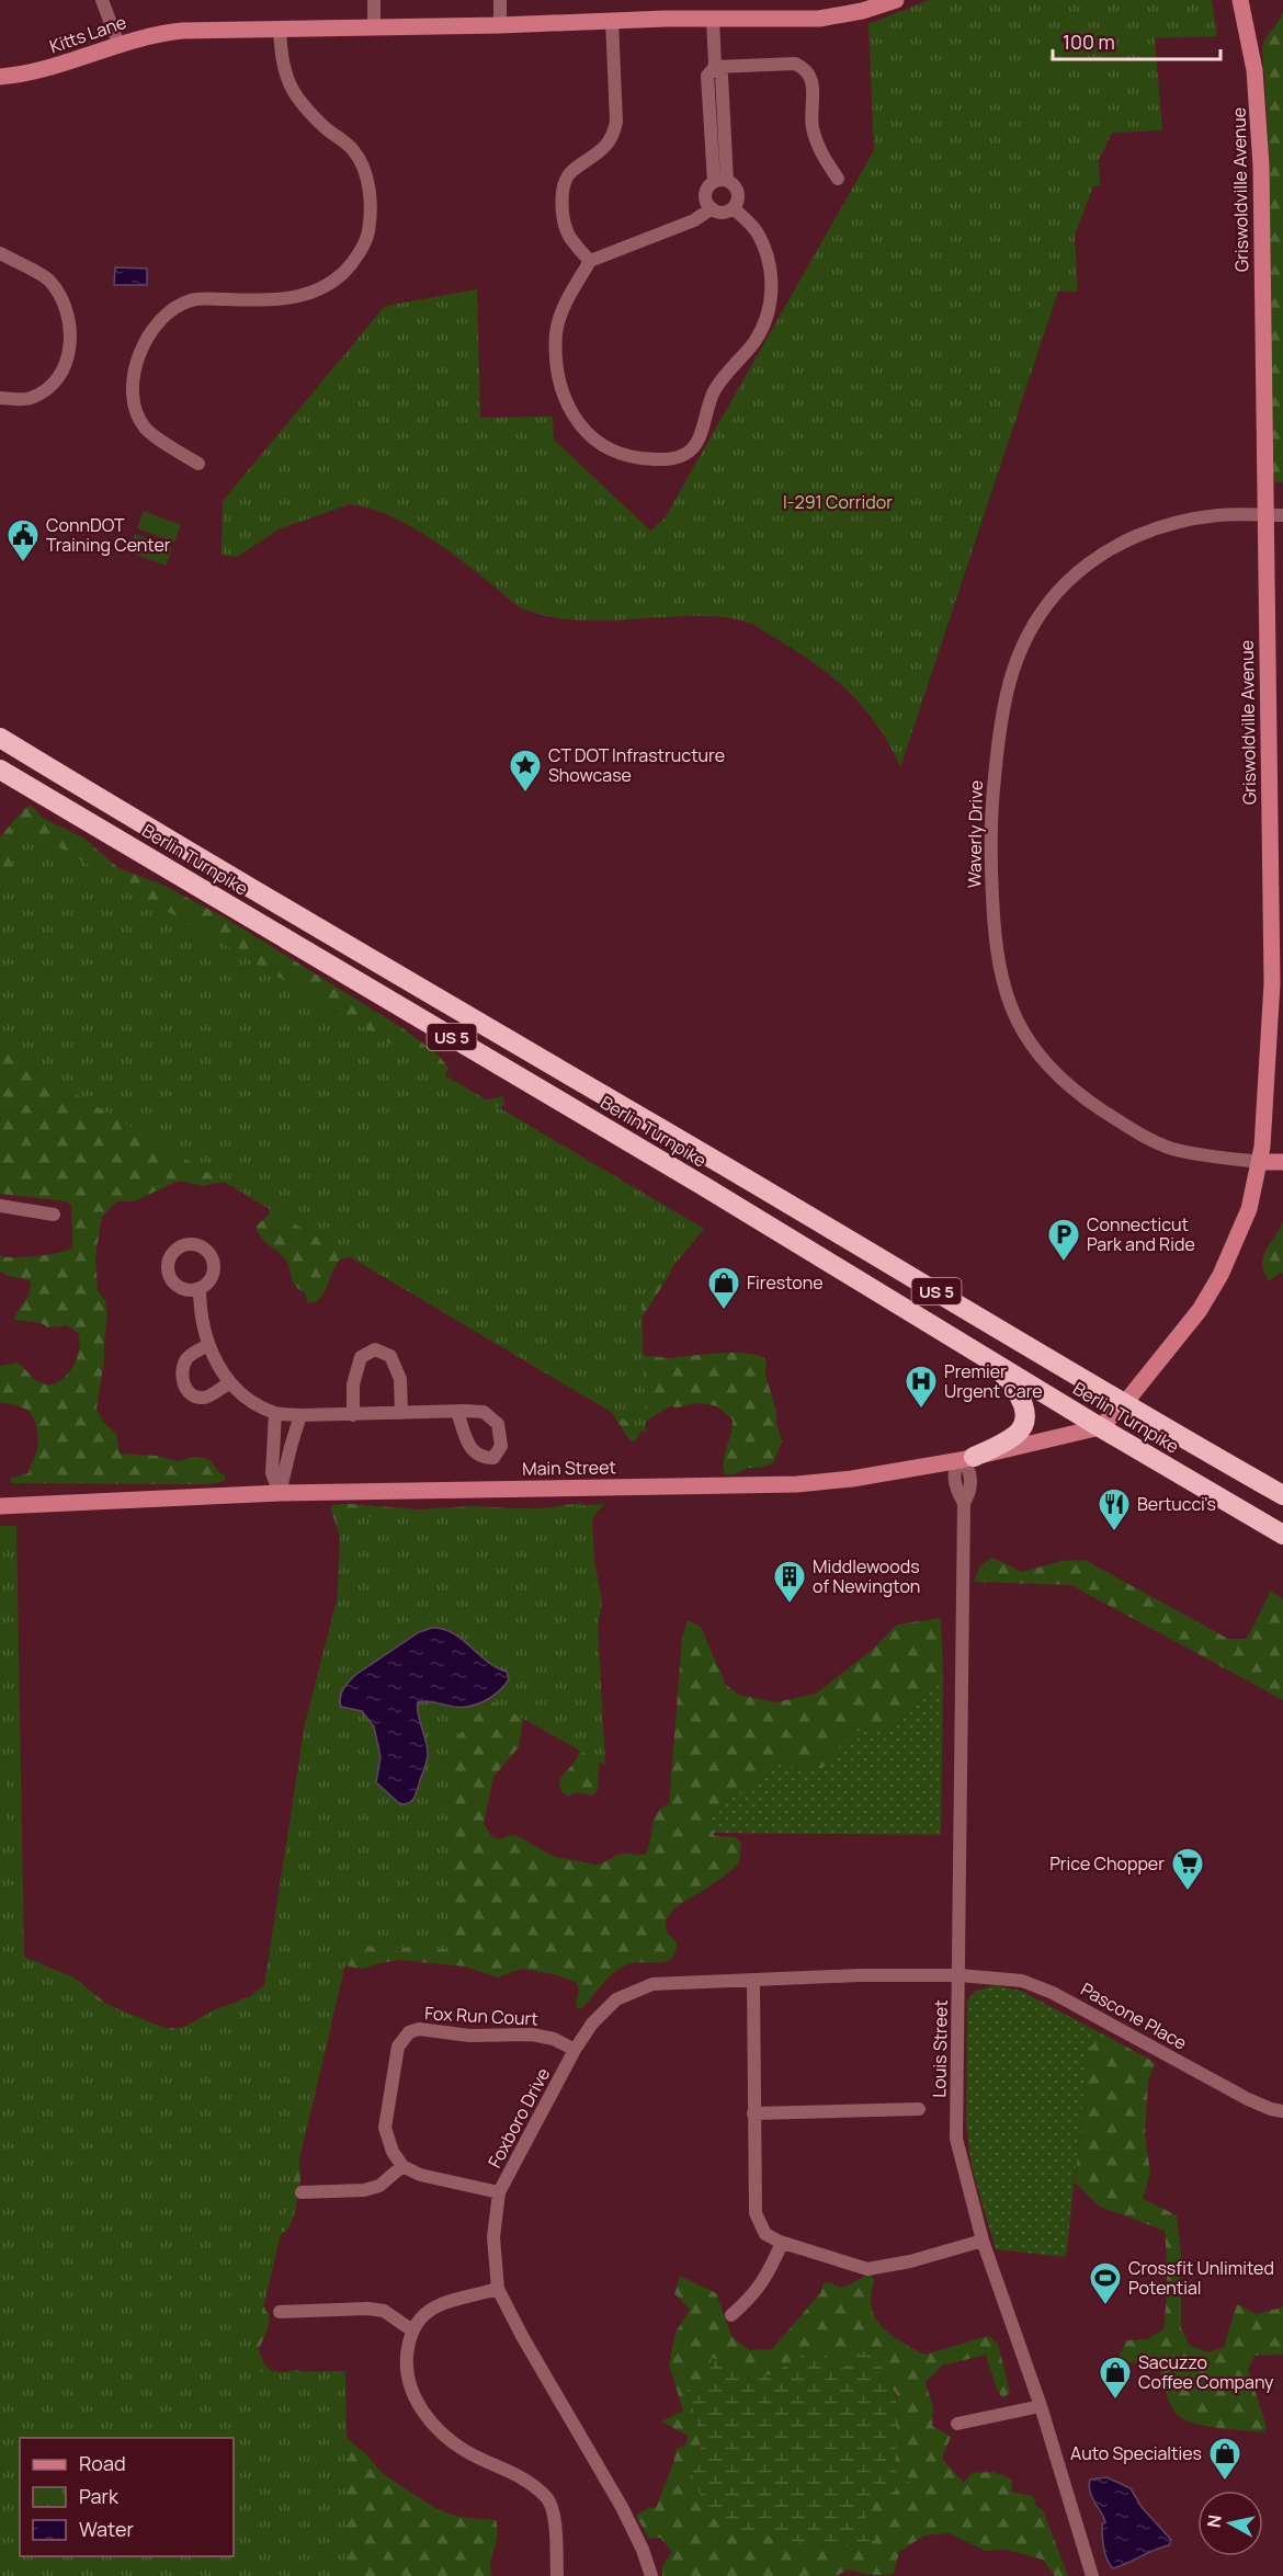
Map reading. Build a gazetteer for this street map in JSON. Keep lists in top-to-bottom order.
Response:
{
  "streets": {
    "highway": ["Berlin Turnpike", "US 5"],
    "street": [
      "Kitts Lane",
      "Griswoldville Avenue",
      "Waverly Drive",
      "Main Street",
      "Fox Run Court",
      "Pascone Place",
      "Louis Street",
      "Foxboro Drive"
    ]
  },
  "crossings": [
    ["Griswoldville Avenue", "Waverly Drive"],
    ["Griswoldville Avenue", "Berlin Turnpike"],
    ["Berlin Turnpike", "Main Street"],
    ["Main Street", "Louis Street"],
    ["Fox Run Court", "Foxboro Drive"],
    ["Pascone Place", "Louis Street"],
    ["Pascone Place", "Foxboro Drive"],
    ["Louis Street", "Foxboro Drive"]
  ],
  "parks": ["I-291 Corridor"],
  "places": {
    "public building": ["ConnDOT Training Center"],
    "place": ["CT DOT Infrastructure Showcase"],
    "parking": ["Connecticut Park and Ride"],
    "shop": ["Firestone", "Sacuzzo Coffee Company", "Auto Specialties"],
    "hospital": ["Premier Urgent Care"],
    "restaurant": ["Bertucci's"],
    "building": ["Middlewoods of Newington"],
    "supermarket": ["Price Chopper"],
    "sports": ["Crossfit Unlimited Potential"]
  },
  "legend": ["Road", "Park", "Water"],
  "scale_bar": "100 m",
  "north": "left"
}
